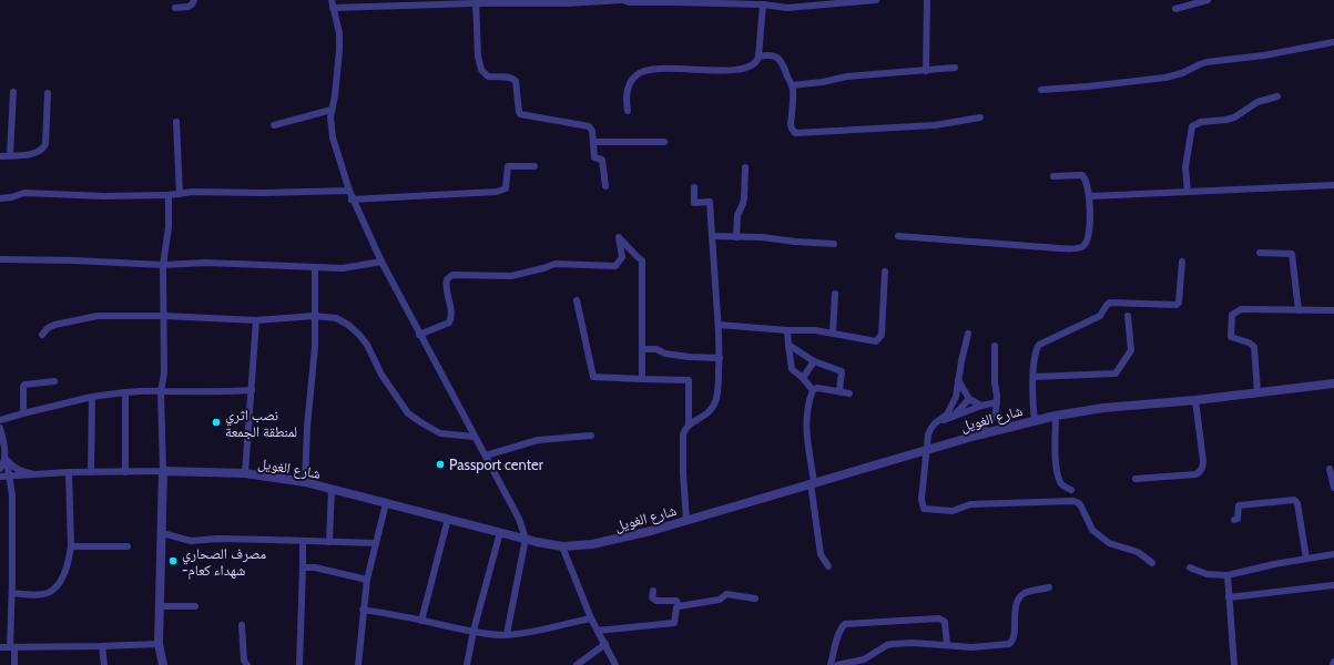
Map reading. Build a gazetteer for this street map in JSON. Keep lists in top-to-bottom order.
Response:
{
  "streets": {
    "street": ["شارع الغويل"]
  },
  "places": ["نصب اثري لمنطقة الجمعة", "Passport center", "مصرف الصحاري -شهداء كعام"]
}
